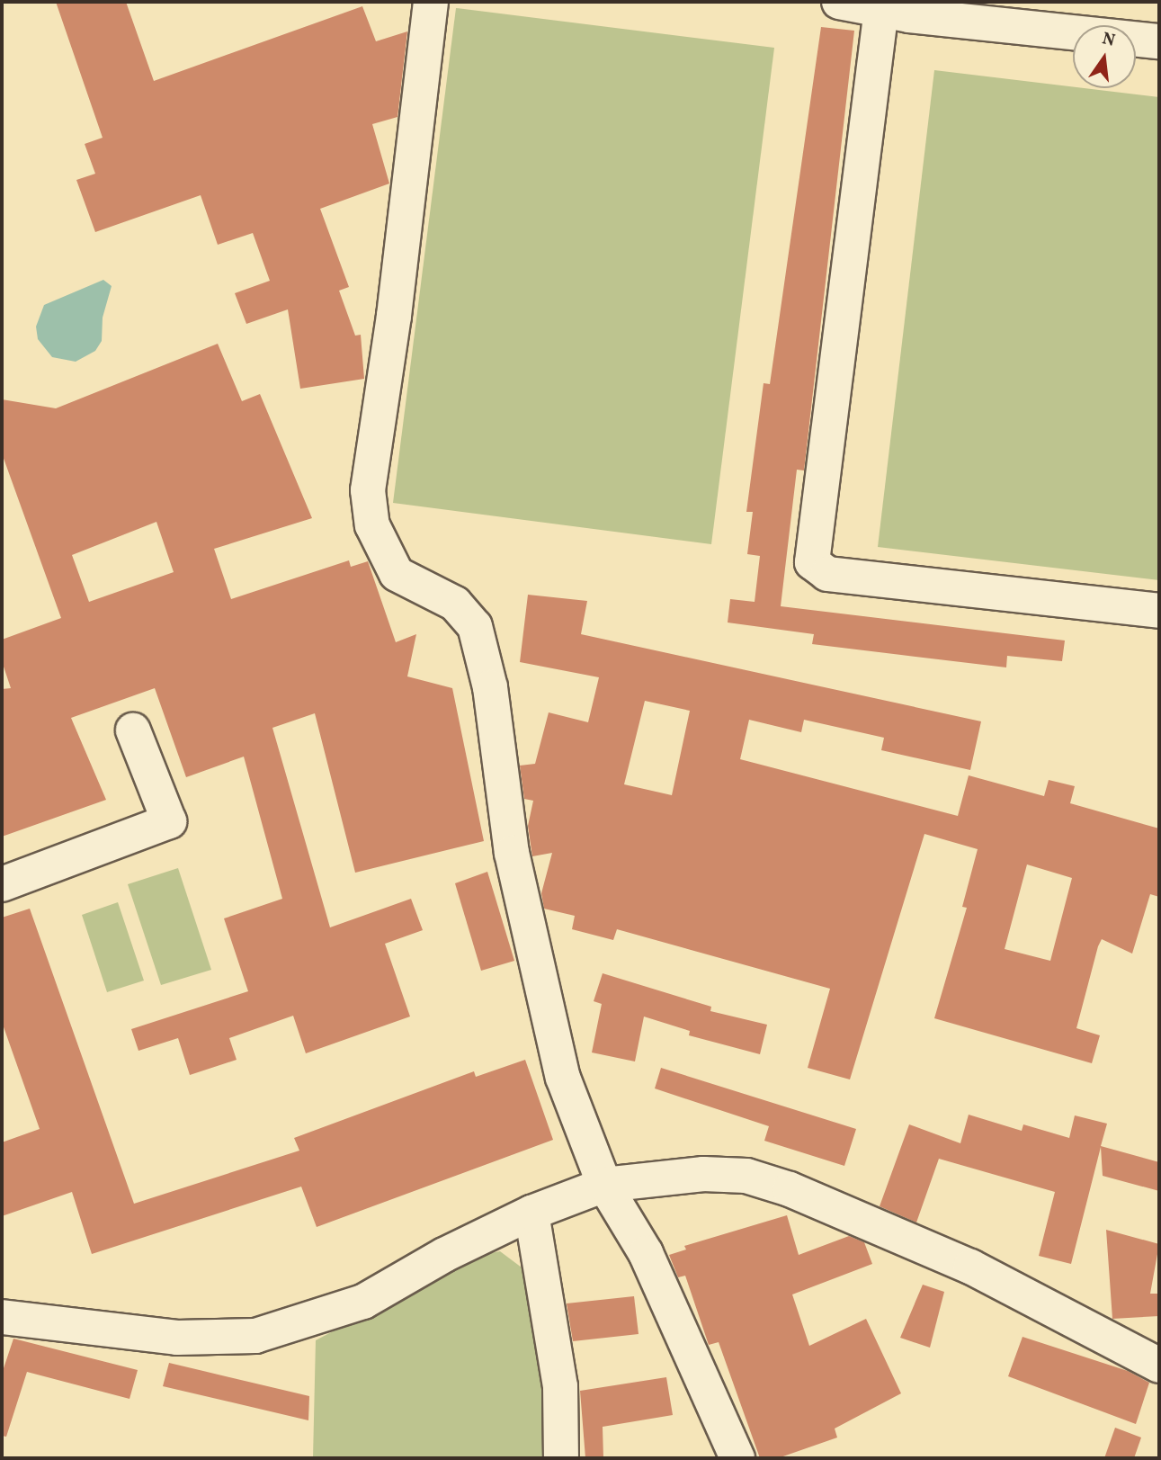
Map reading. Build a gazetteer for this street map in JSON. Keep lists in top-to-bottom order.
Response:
{
  "north": "top"
}
